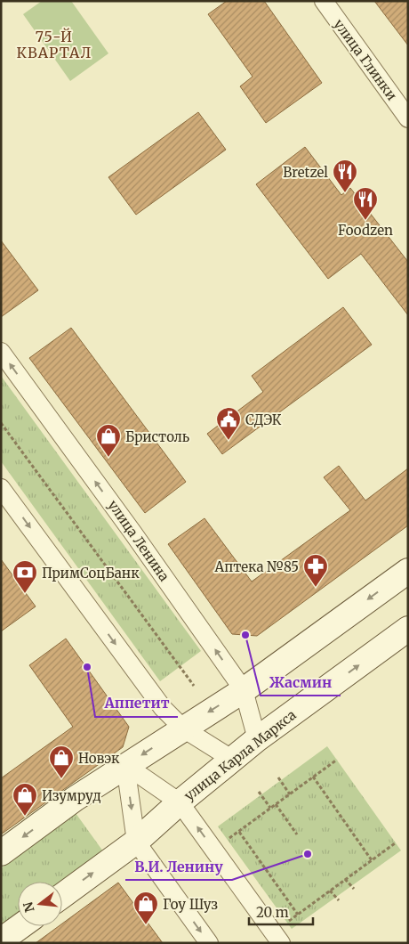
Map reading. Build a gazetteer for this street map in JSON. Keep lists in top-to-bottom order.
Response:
{
  "streets": {
    "street": ["улица Глинки", "улица Ленина", "улица Карла Маркса"]
  },
  "crossings": [
    ["улица Ленина", "улица Карла Маркса"]
  ],
  "districts": ["75-Й КВАРТАЛ"],
  "places": {
    "restaurant": ["Bretzel", "Foodzen"],
    "public building": ["СДЭК"],
    "shop": [
      "Бристоль",
      "Новэк",
      "Изумруд",
      "Гоу Шуз"
    ],
    "pharmacy": ["Аптека №85"],
    "bank": ["ПримСоцБанк"],
    "other": ["Жасмин", "Аппетит", "В.И. Ленину"]
  },
  "scale_bar": "20 m",
  "north": "left"
}
